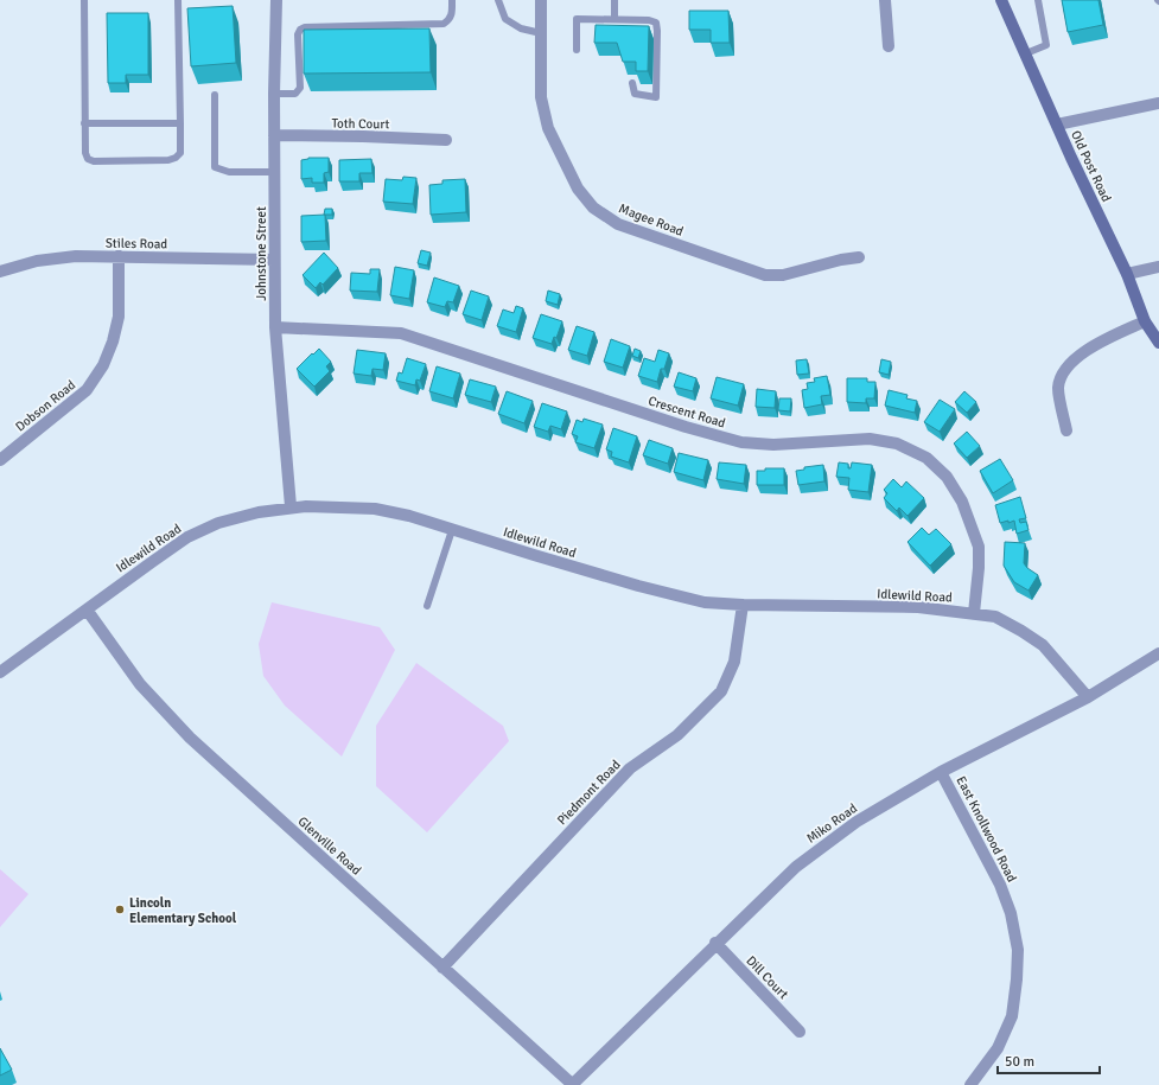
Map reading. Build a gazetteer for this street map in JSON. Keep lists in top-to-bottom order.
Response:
{
  "streets": {
    "street": [
      "Toth Court",
      "Old Post Road",
      "Magee Road",
      "Stiles Road",
      "Johnstone Street",
      "Dobson Road",
      "Crescent Road",
      "Idlewild Road",
      "Piedmont Road",
      "Miko Road",
      "East Knollwood Road",
      "Glenville Road",
      "Dill Court"
    ]
  },
  "crossings": [
    ["Toth Court", "Johnstone Street"],
    ["Stiles Road", "Johnstone Street"],
    ["Stiles Road", "Dobson Road"],
    ["Johnstone Street", "Crescent Road"],
    ["Johnstone Street", "Idlewild Road"],
    ["Crescent Road", "Idlewild Road"],
    ["Idlewild Road", "Piedmont Road"],
    ["Idlewild Road", "Miko Road"],
    ["Idlewild Road", "Glenville Road"],
    ["Piedmont Road", "Glenville Road"],
    ["Miko Road", "East Knollwood Road"],
    ["Miko Road", "Glenville Road"],
    ["Miko Road", "Dill Court"]
  ],
  "places": ["Lincoln Elementary School"],
  "scale_bar": "50 m"
}
